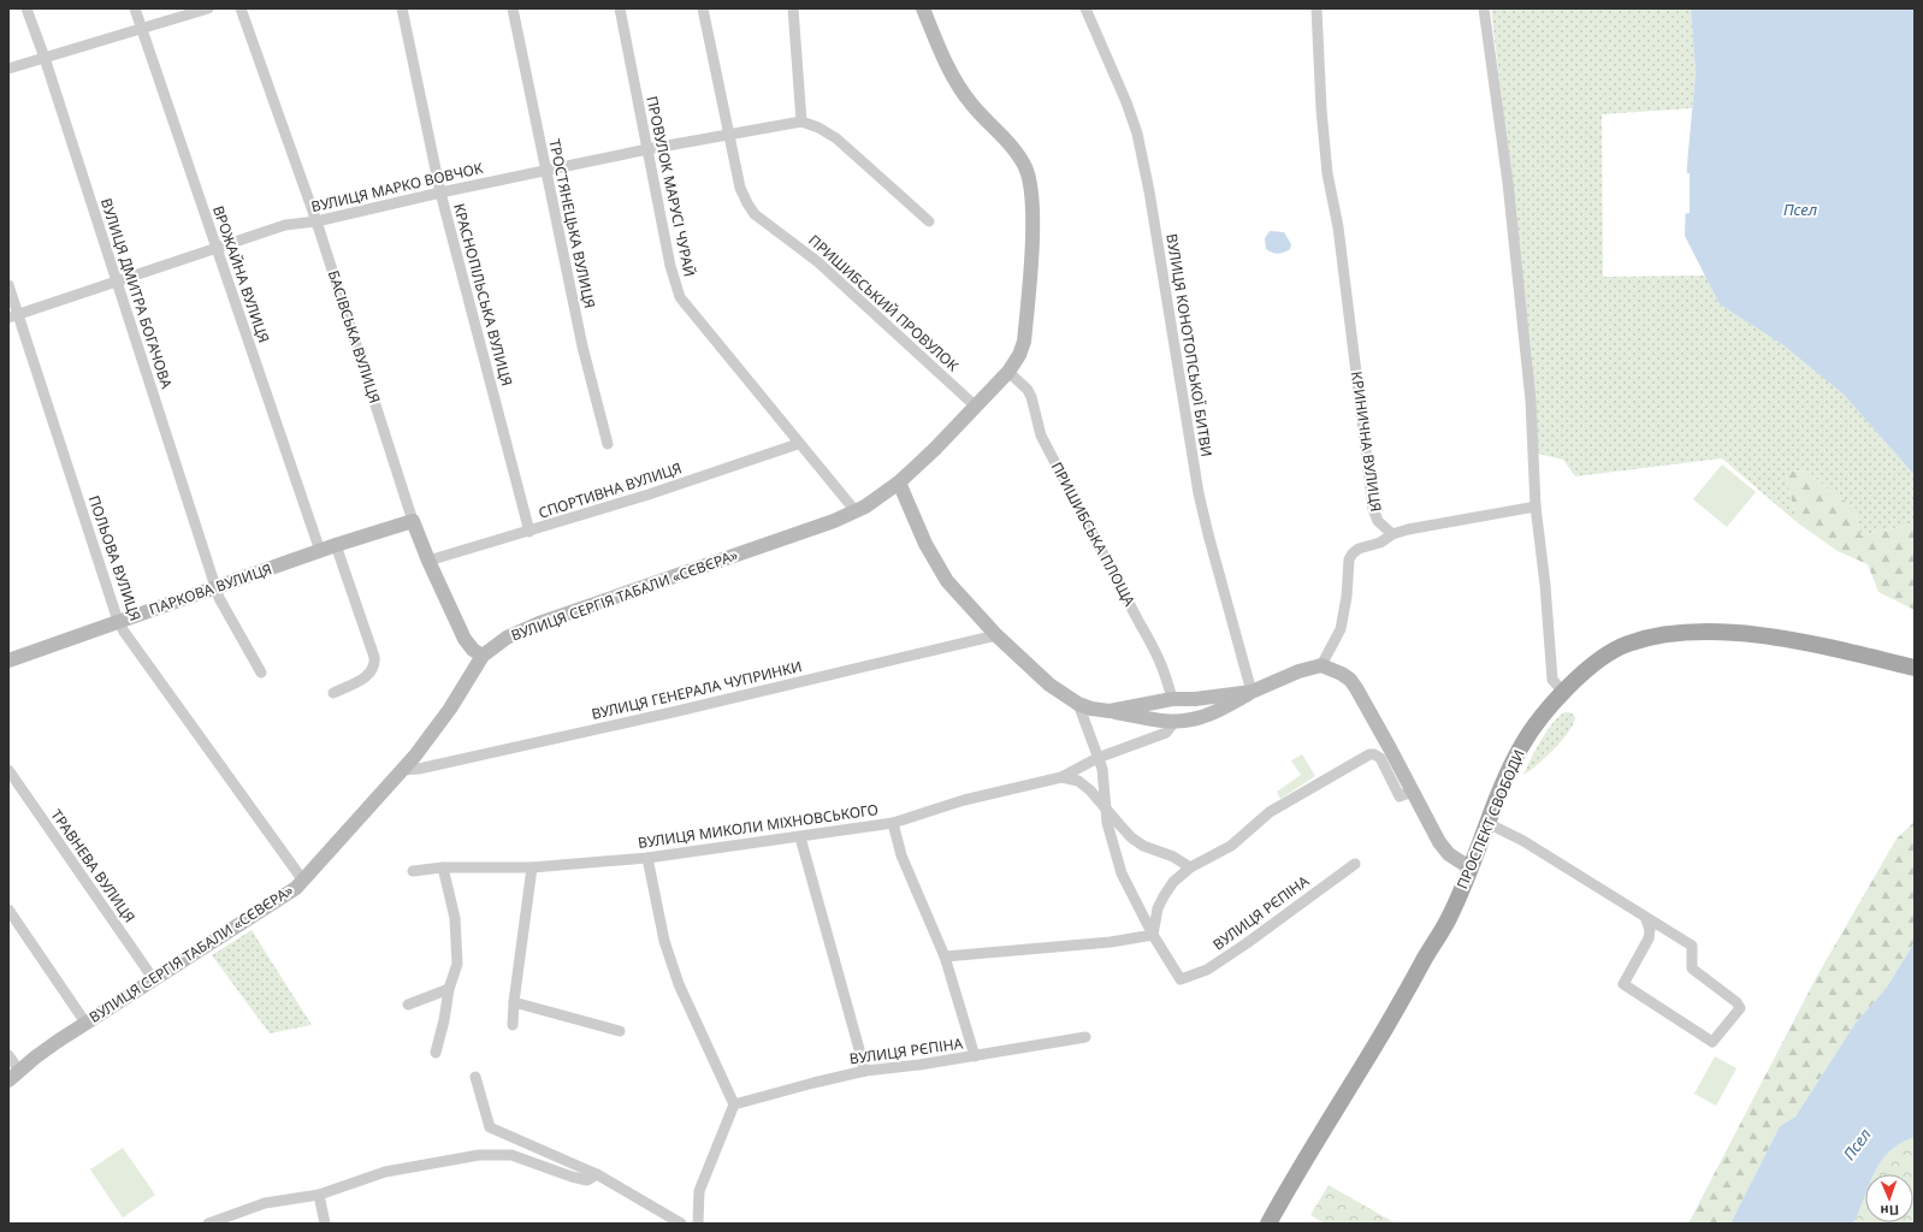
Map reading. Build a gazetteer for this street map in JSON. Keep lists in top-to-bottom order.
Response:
{
  "streets": {
    "main road": [
      "БАСІВСЬКА ВУЛИЦЯ",
      "ПАРКОВА ВУЛИЦЯ",
      "ВУЛИЦЯ СЕРГІЯ ТАБАЛИ «СЄВЄРА»",
      "ПРОСПЕКТ СВОБОДИ"
    ],
    "street": [
      "ПРОВУЛОК МАРУСІ ЧУРАЙ",
      "ВУЛИЦЯ МАРКО ВОВЧОК",
      "ТРОСТЯНЕЦЬКА ВУЛИЦЯ",
      "ВРОЖАЙНА ВУЛИЦЯ",
      "ВУЛИЦЯ ДМИТРА БОГАЧОВА",
      "КРАСНОПІЛЬСЬКА ВУЛИЦЯ",
      "ПРИШИБСЬКИЙ ПРОВУЛОК",
      "ВУЛИЦЯ КОНОТОПСЬКОЇ БИТВИ",
      "КРИНИЧНА ВУЛИЦЯ",
      "СПОРТИВНА ВУЛИЦЯ",
      "ПРИШИБСЬКА ПЛОЩА",
      "ПОЛЬОВА ВУЛИЦЯ",
      "ВУЛИЦЯ ГЕНЕРАЛА ЧУПРИНКИ",
      "ВУЛИЦЯ МИКОЛИ МІХНОВСЬКОГО",
      "ТРАВНЕВА ВУЛИЦЯ",
      "ВУЛИЦЯ РЄПІНА"
    ]
  },
  "crossings": [
    ["ПРОВУЛОК МАРУСІ ЧУРАЙ", "ВУЛИЦЯ МАРКО ВОВЧОК"],
    ["ПРОВУЛОК МАРУСІ ЧУРАЙ", "СПОРТИВНА ВУЛИЦЯ"],
    ["ПРОВУЛОК МАРУСІ ЧУРАЙ", "ВУЛИЦЯ СЕРГІЯ ТАБАЛИ «СЄВЄРА»"],
    ["ВУЛИЦЯ МАРКО ВОВЧОК", "ТРОСТЯНЕЦЬКА ВУЛИЦЯ"],
    ["ВУЛИЦЯ МАРКО ВОВЧОК", "ВРОЖАЙНА ВУЛИЦЯ"],
    ["ВУЛИЦЯ МАРКО ВОВЧОК", "ВУЛИЦЯ ДМИТРА БОГАЧОВА"],
    ["ВУЛИЦЯ МАРКО ВОВЧОК", "КРАСНОПІЛЬСЬКА ВУЛИЦЯ"],
    ["ВУЛИЦЯ МАРКО ВОВЧОК", "ПРИШИБСЬКИЙ ПРОВУЛОК"],
    ["ВУЛИЦЯ МАРКО ВОВЧОК", "БАСІВСЬКА ВУЛИЦЯ"],
    ["ВУЛИЦЯ МАРКО ВОВЧОК", "ПОЛЬОВА ВУЛИЦЯ"],
    ["ВРОЖАЙНА ВУЛИЦЯ", "ПАРКОВА ВУЛИЦЯ"],
    ["ВУЛИЦЯ ДМИТРА БОГАЧОВА", "ПАРКОВА ВУЛИЦЯ"],
    ["КРАСНОПІЛЬСЬКА ВУЛИЦЯ", "СПОРТИВНА ВУЛИЦЯ"],
    ["ПРИШИБСЬКИЙ ПРОВУЛОК", "ВУЛИЦЯ СЕРГІЯ ТАБАЛИ «СЄВЄРА»"],
    ["БАСІВСЬКА ВУЛИЦЯ", "СПОРТИВНА ВУЛИЦЯ"],
    ["БАСІВСЬКА ВУЛИЦЯ", "ПАРКОВА ВУЛИЦЯ"],
    ["БАСІВСЬКА ВУЛИЦЯ", "ВУЛИЦЯ СЕРГІЯ ТАБАЛИ «СЄВЄРА»"],
    ["ПРИШИБСЬКА ПЛОЩА", "ВУЛИЦЯ СЕРГІЯ ТАБАЛИ «СЄВЄРА»"],
    ["ПОЛЬОВА ВУЛИЦЯ", "ПАРКОВА ВУЛИЦЯ"],
    ["ПОЛЬОВА ВУЛИЦЯ", "ВУЛИЦЯ СЕРГІЯ ТАБАЛИ «СЄВЄРА»"],
    ["ВУЛИЦЯ СЕРГІЯ ТАБАЛИ «СЄВЄРА»", "ВУЛИЦЯ ГЕНЕРАЛА ЧУПРИНКИ"],
    ["ВУЛИЦЯ СЕРГІЯ ТАБАЛИ «СЄВЄРА»", "ТРАВНЕВА ВУЛИЦЯ"]
  ],
  "water": ["Псел"],
  "north": "bottom"
}
